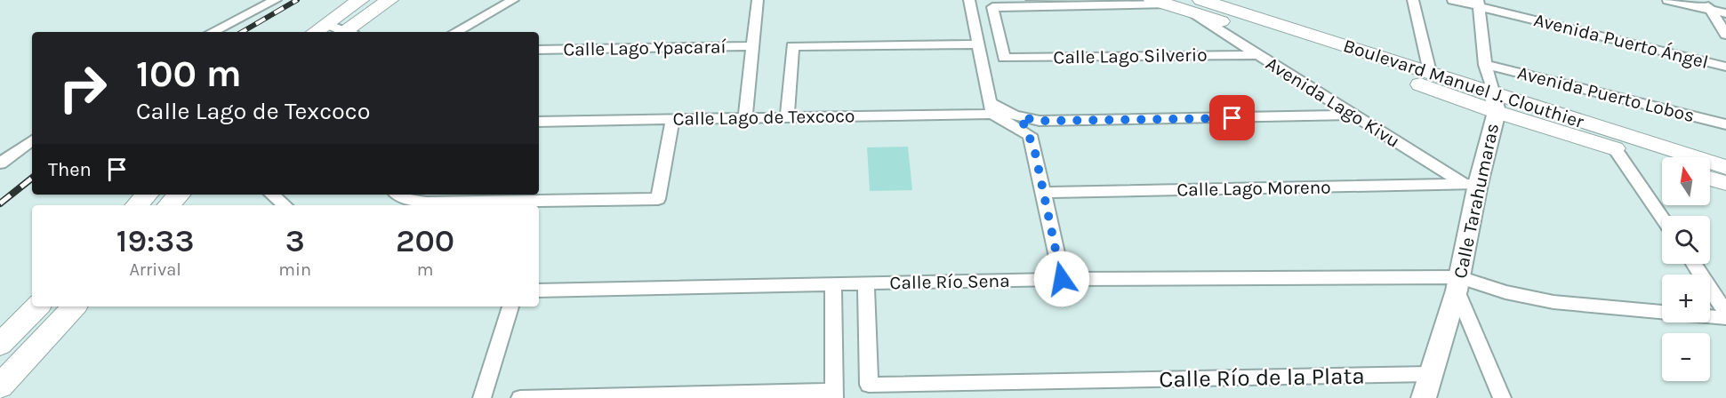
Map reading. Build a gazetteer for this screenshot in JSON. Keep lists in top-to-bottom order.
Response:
{
  "streets": {
    "main road": ["Boulevard Manuel J. Clouthier"],
    "street": [
      "Avenida Puerto Ángel",
      "Calle Lago Ypacaraí",
      "Calle Lago Silverio",
      "Avenida Puerto Lobos",
      "Avenida Lago Kivu",
      "Calle Lago de Texcoco",
      "Calle Lago Moreno",
      "Calle Tarahumaras",
      "Calle Río Sena",
      "Calle Río de la Plata"
    ]
  },
  "crossings": [
    ["Calle Lago Silverio", "Boulevard Manuel J. Clouthier"],
    ["Calle Lago Silverio", "Avenida Lago Kivu"],
    ["Boulevard Manuel J. Clouthier", "Avenida Lago Kivu"],
    ["Boulevard Manuel J. Clouthier", "Calle Tarahumaras"],
    ["Avenida Lago Kivu", "Calle Lago de Texcoco"],
    ["Avenida Lago Kivu", "Calle Lago Moreno"],
    ["Avenida Lago Kivu", "Calle Tarahumaras"],
    ["Calle Lago Moreno", "Calle Tarahumaras"],
    ["Calle Tarahumaras", "Calle Río Sena"],
    ["Calle Tarahumaras", "Calle Río de la Plata"],
    ["Calle Río Sena", "Calle Río de la Plata"]
  ],
  "north": "top",
  "page": {
    "turn": ["100 m", "Calle Lago de Texcoco"],
    "then": "Then",
    "map_buttons": ["+", "−"],
    "eta": [
      "19:33",
      "Arrival",
      "3",
      "min",
      "200",
      "m"
    ]
  }
}
